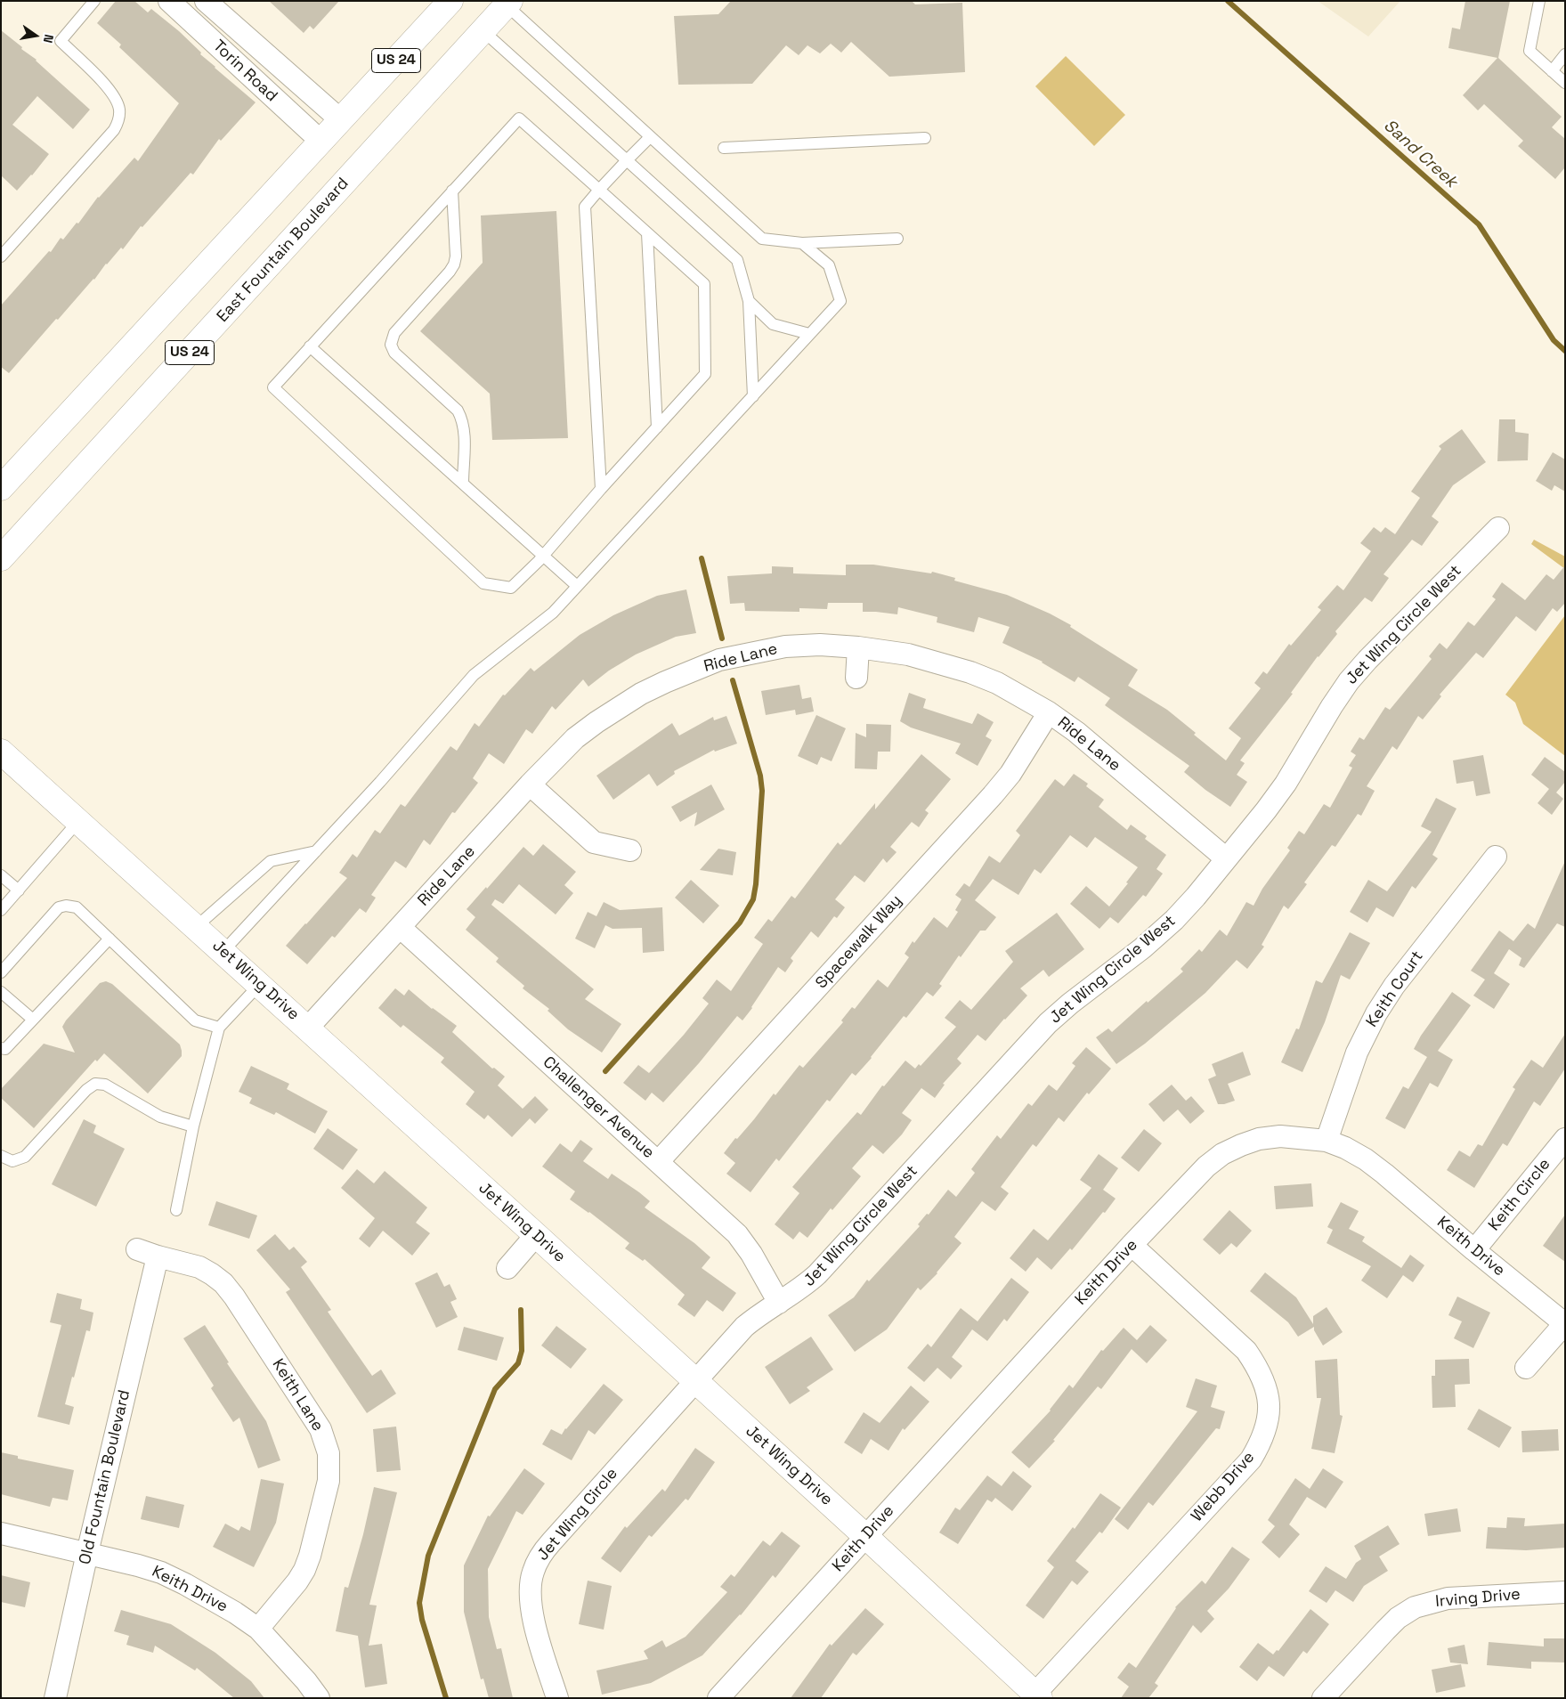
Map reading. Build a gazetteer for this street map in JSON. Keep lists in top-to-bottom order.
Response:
{
  "streets": {
    "main road": ["US 24", "East Fountain Boulevard", "Jet Wing Drive"],
    "street": [
      "Torin Road",
      "Jet Wing Circle West",
      "Ride Lane",
      "Spacewalk Way",
      "Keith Court",
      "Challenger Avenue",
      "Keith Circle",
      "Keith Drive",
      "Keith Lane",
      "Old Fountain Boulevard",
      "Webb Drive",
      "Jet Wing Circle",
      "Irving Drive"
    ]
  },
  "crossings": [
    ["US 24", "Torin Road"],
    ["Jet Wing Circle West", "Ride Lane"],
    ["Jet Wing Circle West", "Jet Wing Drive"],
    ["Jet Wing Circle West", "Challenger Avenue"],
    ["Jet Wing Circle West", "Jet Wing Circle"],
    ["Ride Lane", "Spacewalk Way"],
    ["Ride Lane", "Jet Wing Drive"],
    ["Ride Lane", "Challenger Avenue"],
    ["Spacewalk Way", "Challenger Avenue"],
    ["Jet Wing Drive", "Keith Drive"],
    ["Jet Wing Drive", "Webb Drive"],
    ["Jet Wing Drive", "Jet Wing Circle"],
    ["Keith Court", "Keith Drive"],
    ["Keith Circle", "Keith Drive"],
    ["Keith Drive", "Keith Lane"],
    ["Keith Drive", "Old Fountain Boulevard"],
    ["Keith Drive", "Webb Drive"],
    ["Keith Lane", "Old Fountain Boulevard"]
  ],
  "water": ["Sand Creek"],
  "north": "right"
}
